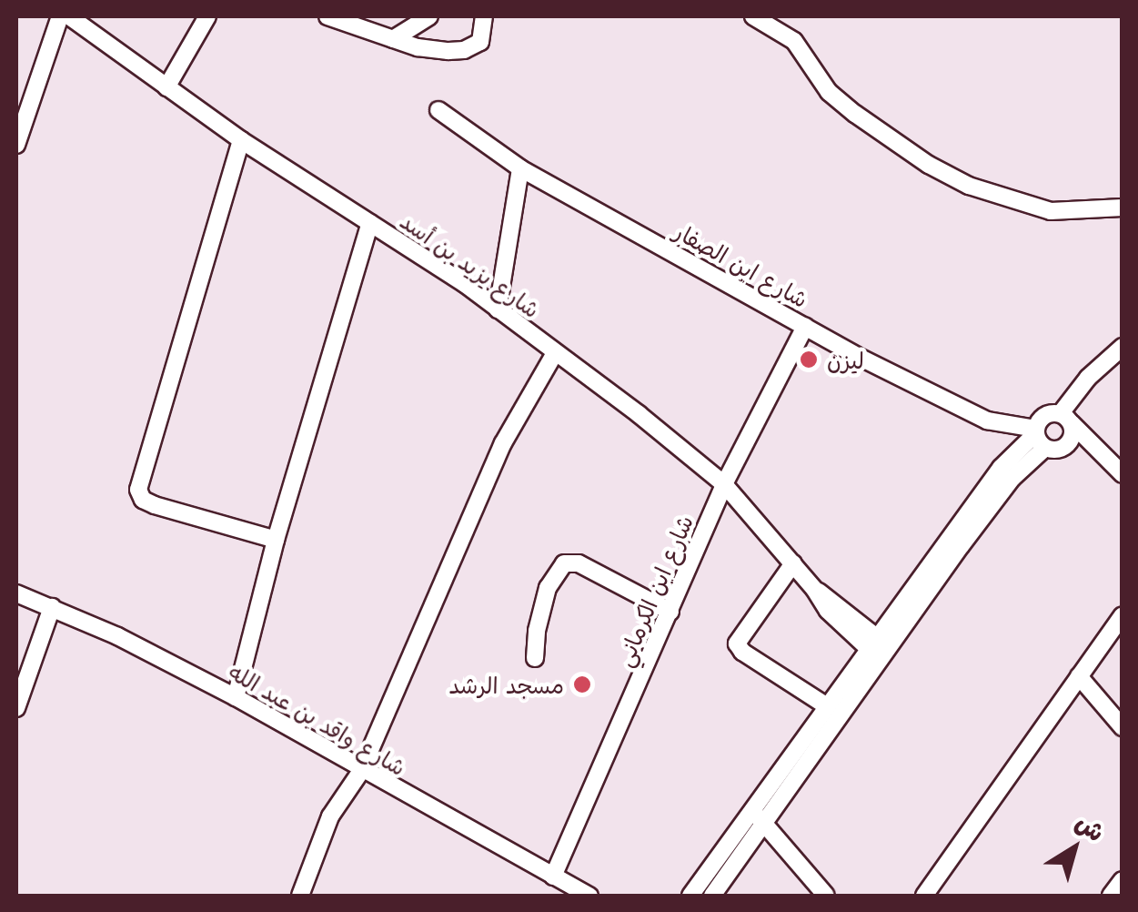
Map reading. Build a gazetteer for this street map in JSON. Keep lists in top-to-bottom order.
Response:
{
  "streets": {
    "street": [
      "شارع يزيد بن أسد",
      "شارع ابن الصفار",
      "شارع ابن الكرماني",
      "شارع واقد بن عبد الله"
    ]
  },
  "crossings": [
    ["شارع يزيد بن أسد", "شارع ابن الكرماني"],
    ["شارع ابن الصفار", "شارع ابن الكرماني"],
    ["شارع ابن الكرماني", "شارع واقد بن عبد الله"]
  ],
  "places": ["ليزن", "مسجد الرشد"],
  "north": "top right"
}
